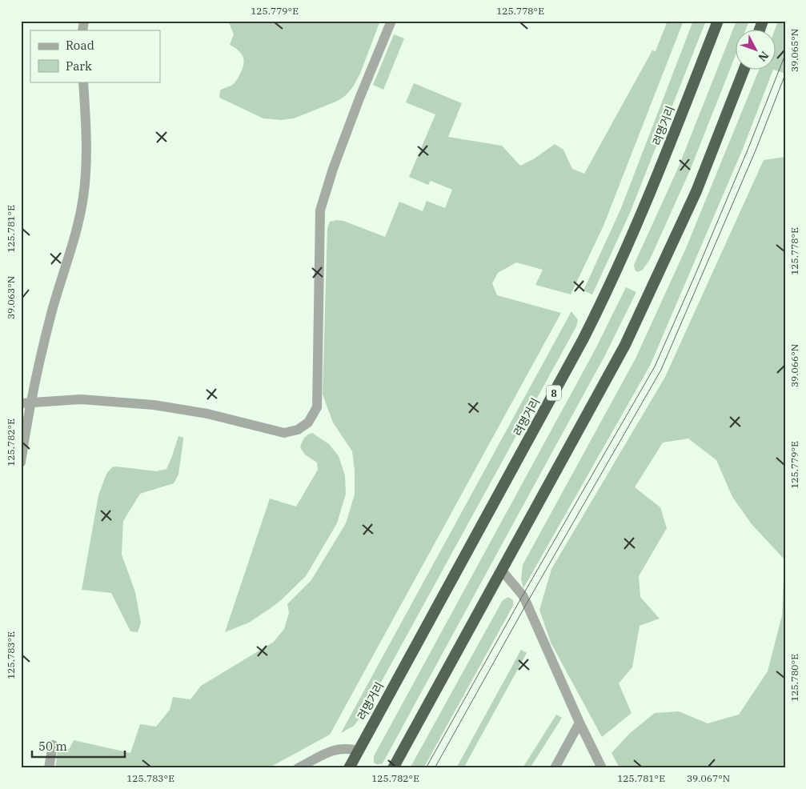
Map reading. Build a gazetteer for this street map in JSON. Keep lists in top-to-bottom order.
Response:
{
  "streets": {
    "highway": ["려명거리", "8"]
  },
  "legend": ["Road", "Park"],
  "scale_bar": "50 m",
  "north": "bottom right",
  "coordinates": [
    "125.779°E",
    "125.778°E",
    "39.065°N",
    "125.781°E",
    "39.063°N",
    "39.066°N",
    "125.782°E",
    "125.783°E",
    "125.780°E",
    "39.067°N"
  ]
}
